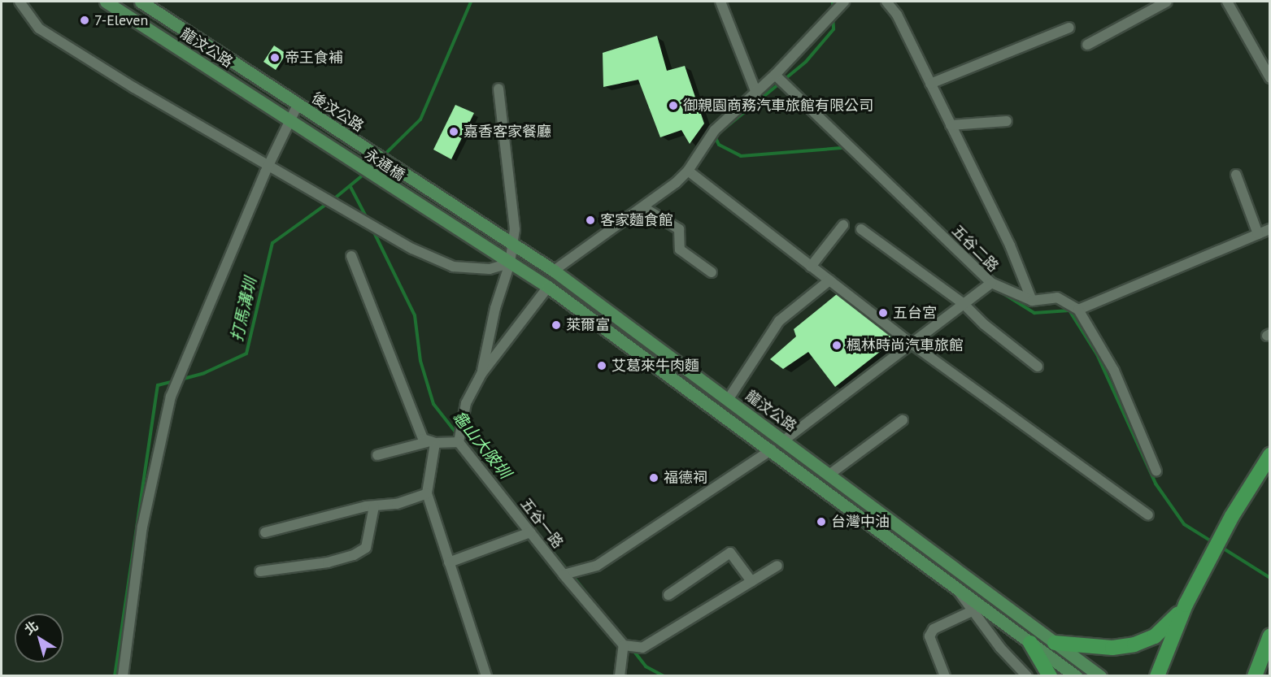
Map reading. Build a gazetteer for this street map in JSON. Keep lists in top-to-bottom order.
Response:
{
  "streets": {
    "main road": ["龍汶公路", "後汶公路", "永通橋"],
    "street": ["五谷二路", "五谷一路"]
  },
  "crossings": [
    ["龍汶公路", "後汶公路"],
    ["龍汶公路", "永通橋"],
    ["龍汶公路", "五谷二路"],
    ["後汶公路", "永通橋"]
  ],
  "water": ["打馬溝圳", "龜山大陂圳"],
  "places": [
    "7-Eleven",
    "帝王食補",
    "御親園商務汽車旅館有限公司",
    "嘉香客家餐廳",
    "客家麵食館",
    "五台宮",
    "萊爾富",
    "楓林時尚汽車旅館",
    "艾葛來牛肉麵",
    "福德祠",
    "台灣中油"
  ],
  "north": "top left"
}
